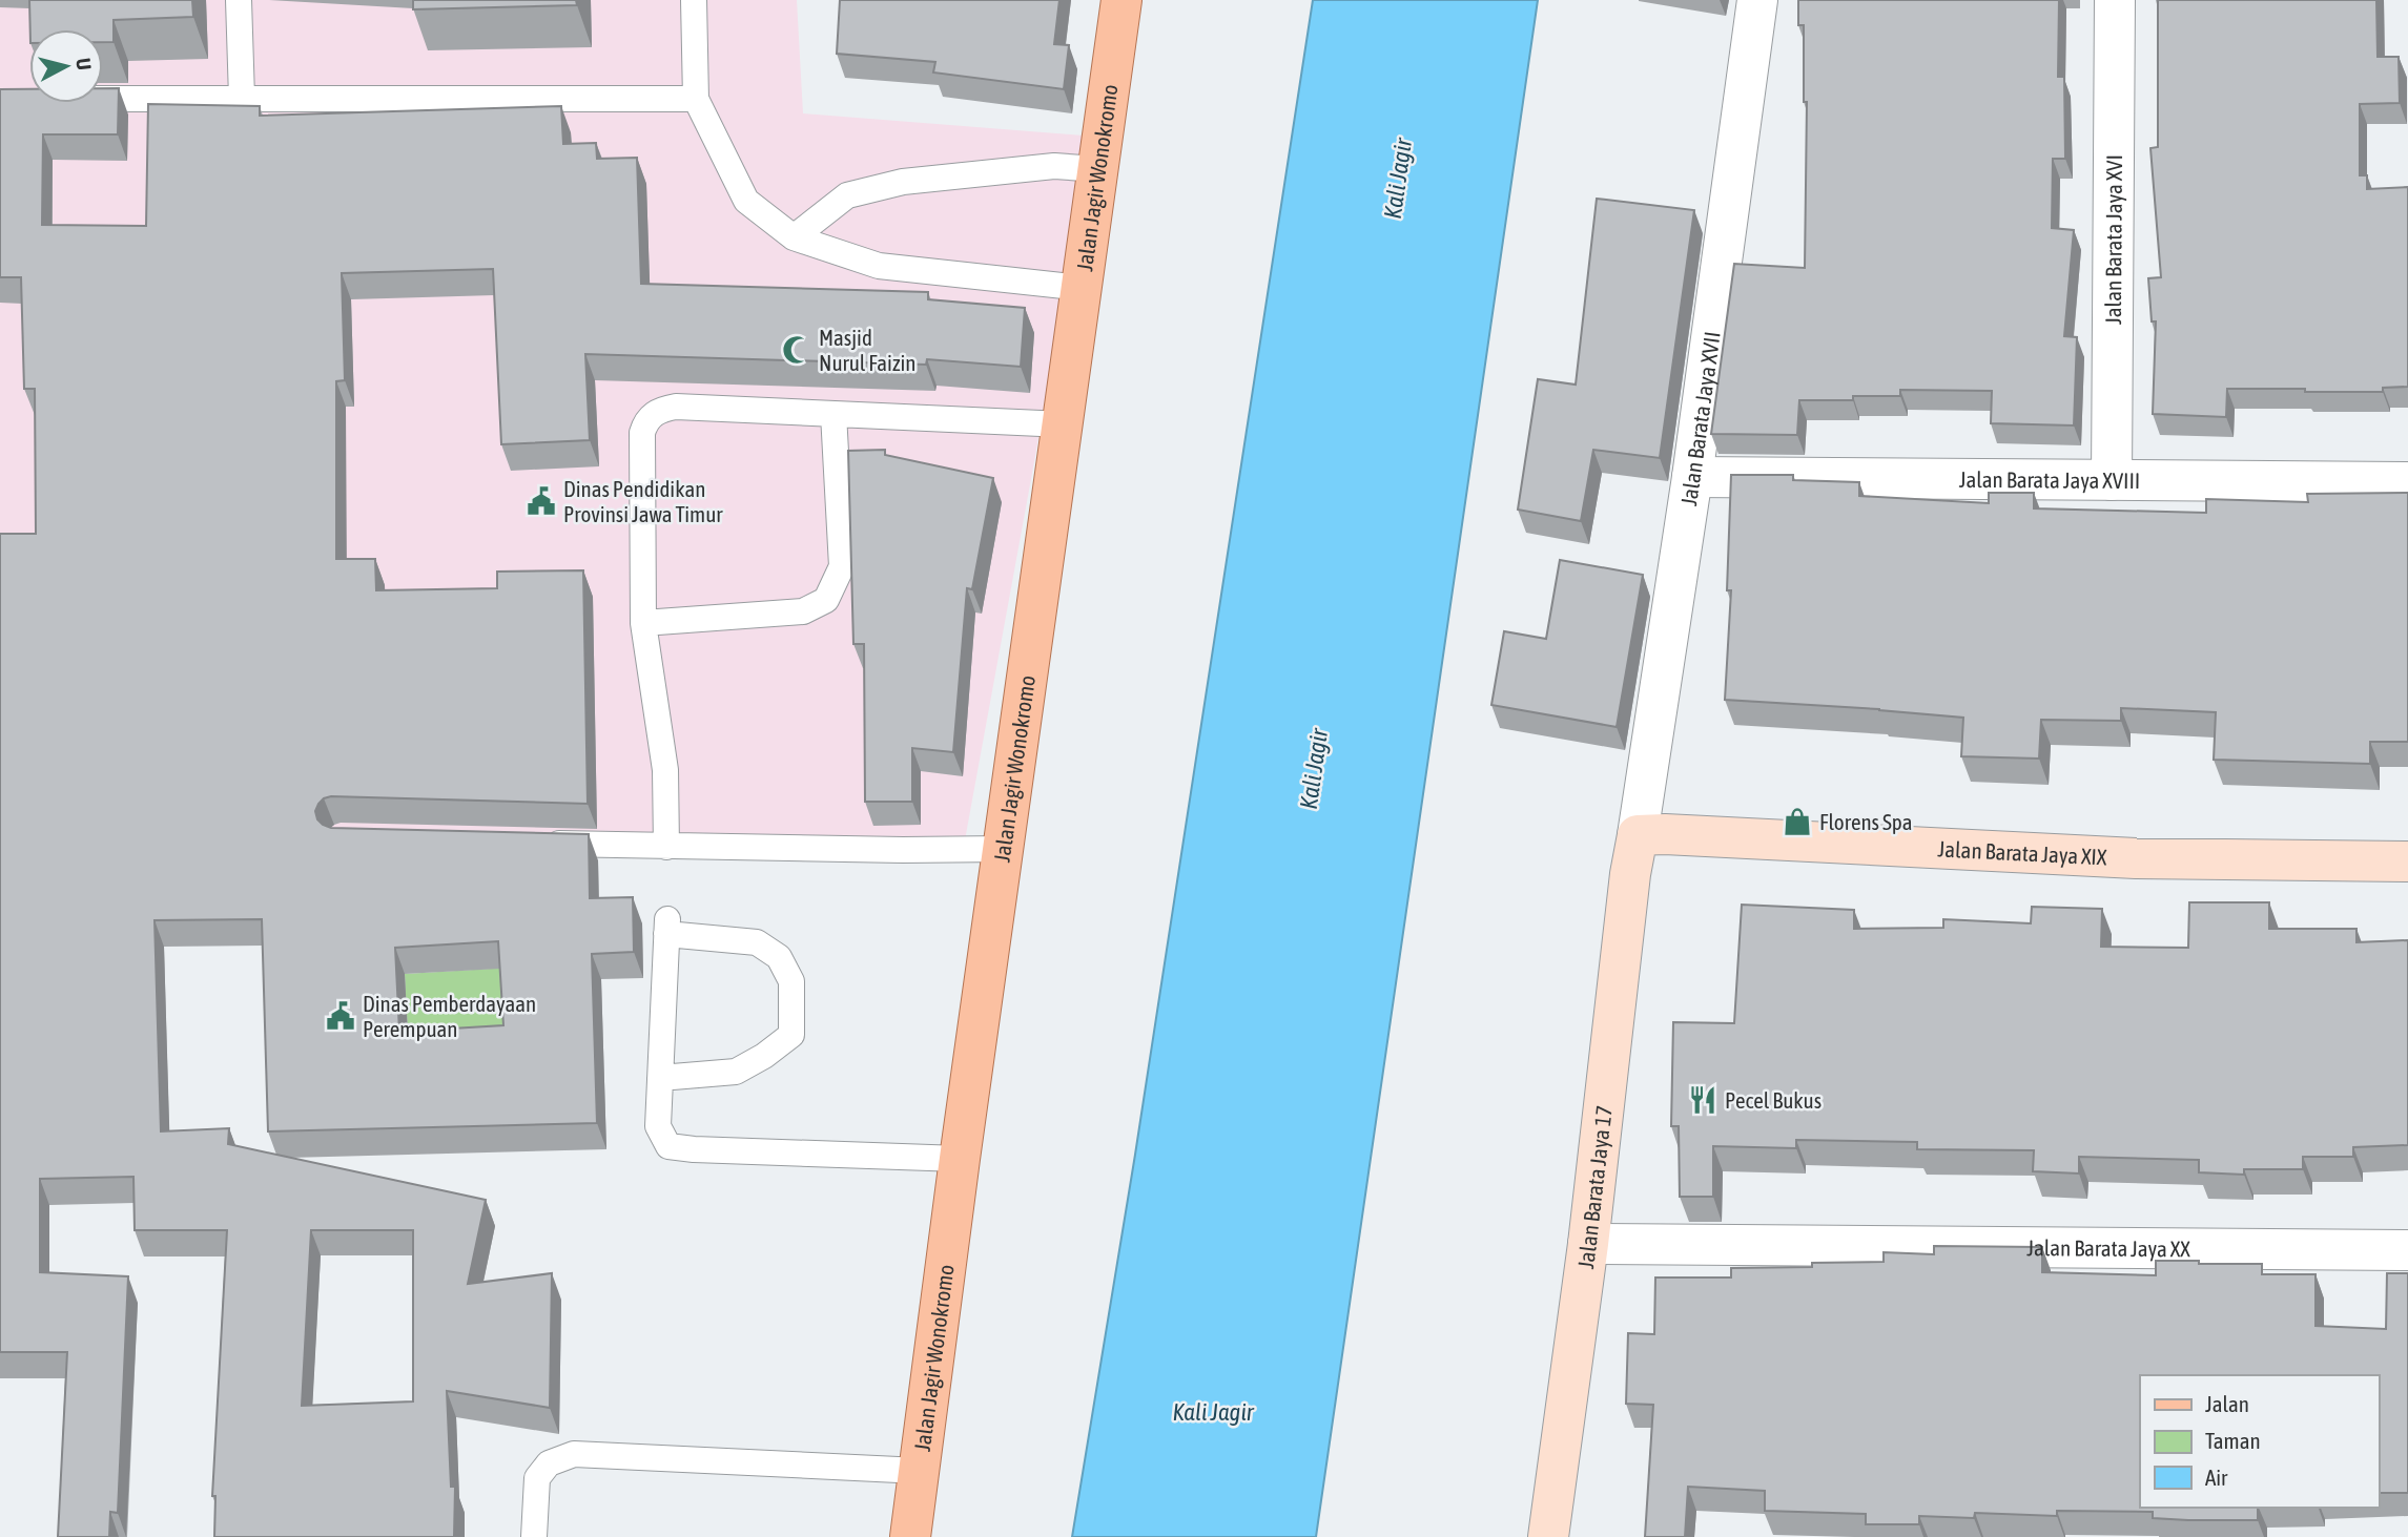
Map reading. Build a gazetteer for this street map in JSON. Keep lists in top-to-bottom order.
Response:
{
  "streets": {
    "main road": ["Jalan Jagir Wonokromo"],
    "street": [
      "Jalan Barata Jaya XVI",
      "Jalan Barata Jaya XVII",
      "Jalan Barata Jaya XVIII",
      "Jalan Barata Jaya XIX",
      "Jalan Barata Jaya 17",
      "Jalan Barata Jaya XX"
    ]
  },
  "crossings": [
    ["Jalan Barata Jaya XVI", "Jalan Barata Jaya XVIII"],
    ["Jalan Barata Jaya XVII", "Jalan Barata Jaya XVIII"],
    ["Jalan Barata Jaya XVII", "Jalan Barata Jaya XIX"],
    ["Jalan Barata Jaya XVII", "Jalan Barata Jaya 17"],
    ["Jalan Barata Jaya XIX", "Jalan Barata Jaya 17"],
    ["Jalan Barata Jaya 17", "Jalan Barata Jaya XX"]
  ],
  "water": ["Kali Jagir"],
  "places": {
    "mosque": ["Masjid Nurul Faizin"],
    "public building": ["Dinas Pendidikan Provinsi Jawa Timur", "Dinas Pemberdayaan Perempuan"],
    "shop": ["Florens Spa"],
    "restaurant": ["Pecel Bukus"]
  },
  "legend": ["Jalan", "Taman", "Air"],
  "north": "right"
}
